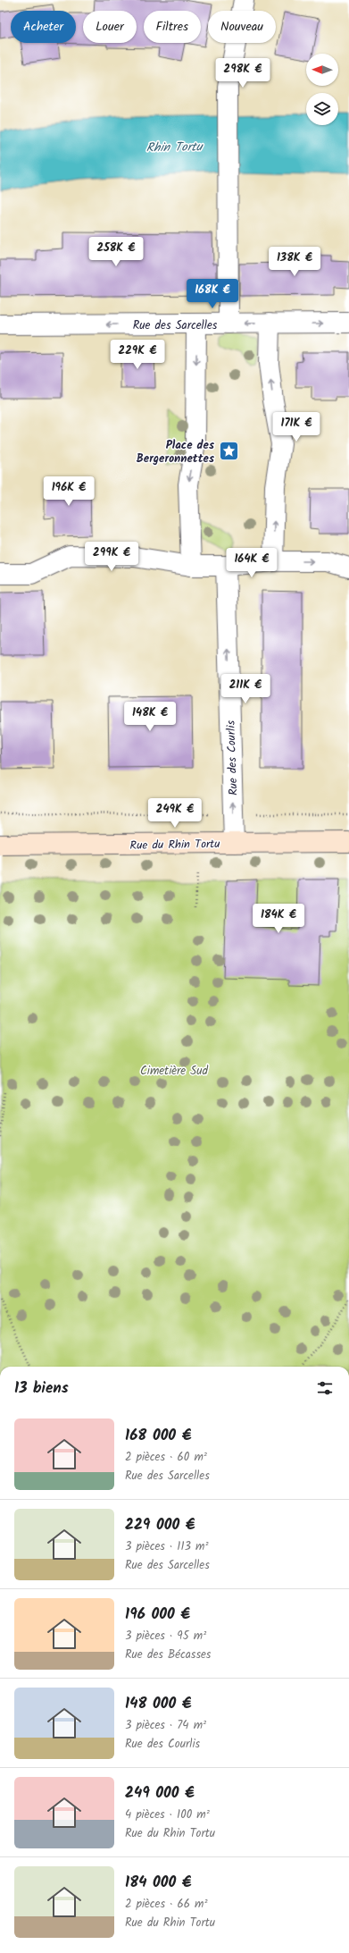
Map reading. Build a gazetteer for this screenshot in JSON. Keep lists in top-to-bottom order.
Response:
{
  "streets": {
    "street": ["Rue des Sarcelles", "Rue des Courlis", "Rue du Rhin Tortu"]
  },
  "crossings": [
    ["Rue des Courlis", "Rue du Rhin Tortu"]
  ],
  "one_way": ["Rue des Courlis"],
  "water": ["Rhin Tortu"],
  "parks": ["Cimetière Sud"],
  "places": {
    "place": ["Place des Bergeronnettes"]
  },
  "north": "left",
  "page": {
    "chip": [
      "Acheter",
      "Louer",
      "Filtres",
      "Nouveau"
    ],
    "price": [
      "298K €",
      "258K €",
      "138K €",
      "168K €",
      "229K €",
      "171K €",
      "196K €",
      "299K €",
      "164K €",
      "211K €",
      "148K €",
      "249K €",
      "184K €"
    ],
    "heading": "13 biens",
    "list": [
      {
        "name": "168 000 €",
        "note": "2 pièces · 60 m² · Rue des Sarcelles"
      },
      {
        "name": "229 000 €",
        "note": "3 pièces · 113 m² · Rue des Sarcelles"
      },
      {
        "name": "196 000 €",
        "note": "3 pièces · 95 m² · Rue des Bécasses"
      },
      {
        "name": "148 000 €",
        "note": "3 pièces · 74 m² · Rue des Courlis"
      },
      {
        "name": "249 000 €",
        "note": "4 pièces · 100 m² · Rue du Rhin Tortu"
      },
      {
        "name": "184 000 €",
        "note": "2 pièces · 66 m² · Rue du Rhin Tortu"
      }
    ]
  }
}
